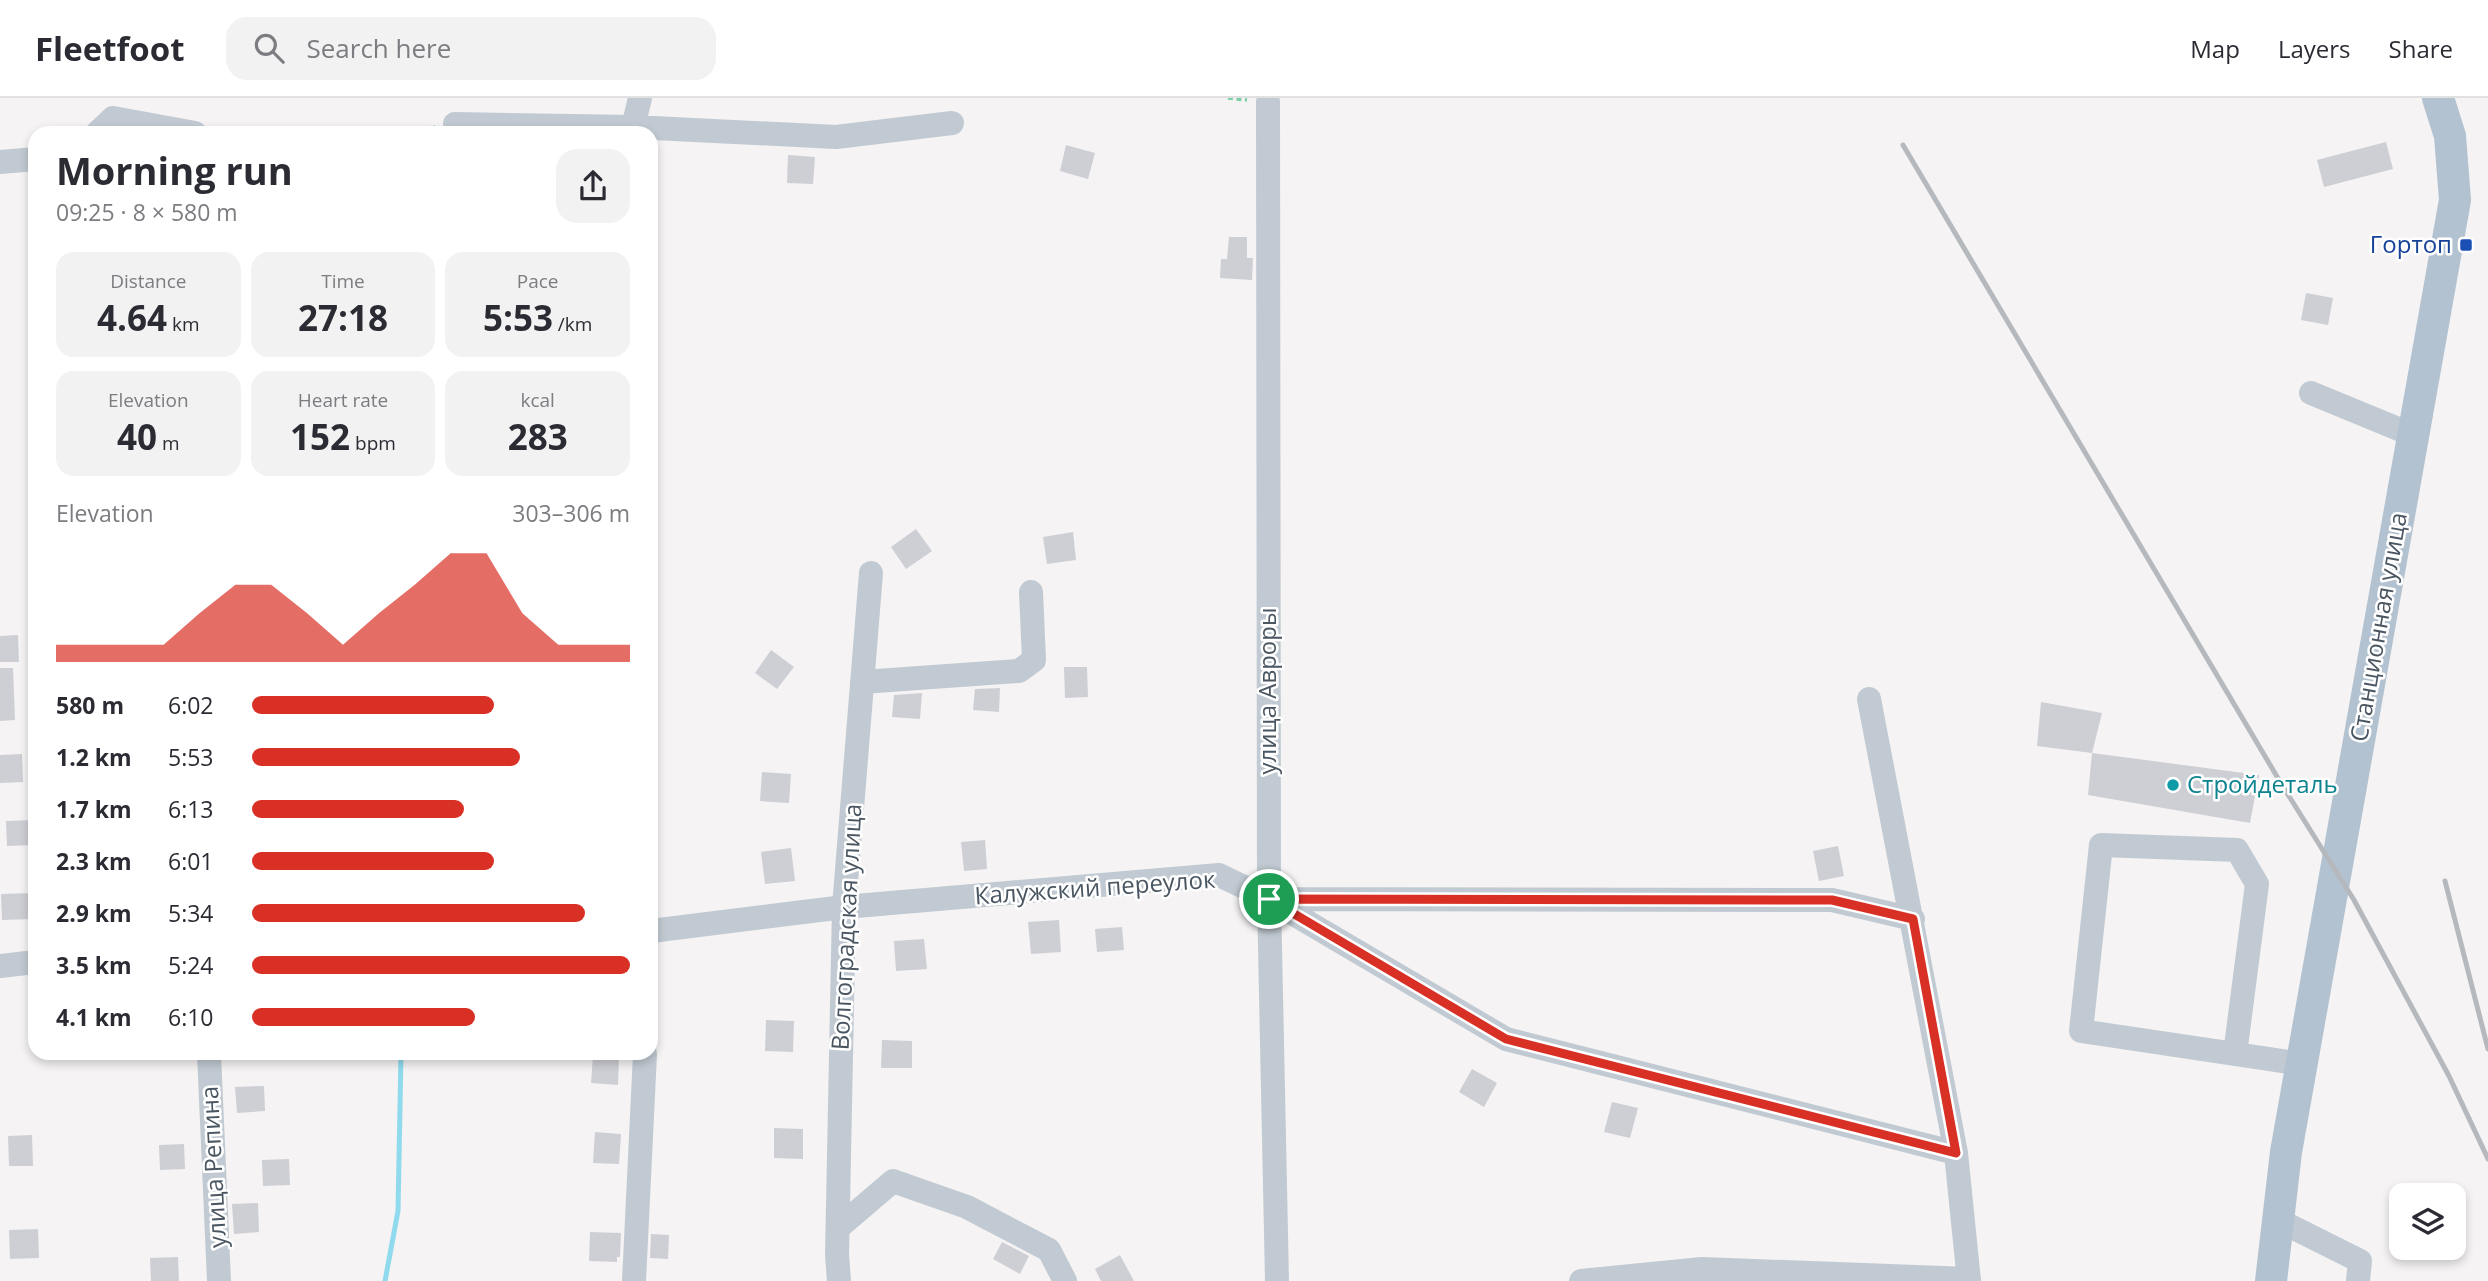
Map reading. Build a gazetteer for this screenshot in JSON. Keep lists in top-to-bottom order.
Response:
{
  "streets": {
    "main road": ["Станционная улица"],
    "street": [
      "улица Авроры",
      "Калужский переулок",
      "Волгоградская улица",
      "улица Репина"
    ]
  },
  "crossings": [
    ["улица Авроры", "Калужский переулок"],
    ["Калужский переулок", "Волгоградская улица"]
  ],
  "places": {
    "transit": ["Гортоп"],
    "other": ["Стройдеталь"]
  },
  "page": {
    "header": "Fleetfoot",
    "search": "Search here",
    "nav": ["Map", "Layers", "Share"],
    "heading": ["Morning run", "09:25 · 8 × 580 m"],
    "stats": [
      ["Distance", "4.64 km"],
      ["Time", "27:18"],
      ["Pace", "5:53 /km"],
      ["Elevation", "40 m"],
      ["Heart rate", "152 bpm"],
      ["kcal", "283"]
    ],
    "chart": ["Elevation", "303–306 m"],
    "list": [
      {
        "name": "580 m",
        "note": "6:02"
      },
      {
        "name": "1.2 km",
        "note": "5:53"
      },
      {
        "name": "1.7 km",
        "note": "6:13"
      },
      {
        "name": "2.3 km",
        "note": "6:01"
      },
      {
        "name": "2.9 km",
        "note": "5:34"
      },
      {
        "name": "3.5 km",
        "note": "5:24"
      },
      {
        "name": "4.1 km",
        "note": "6:10"
      }
    ]
  }
}
